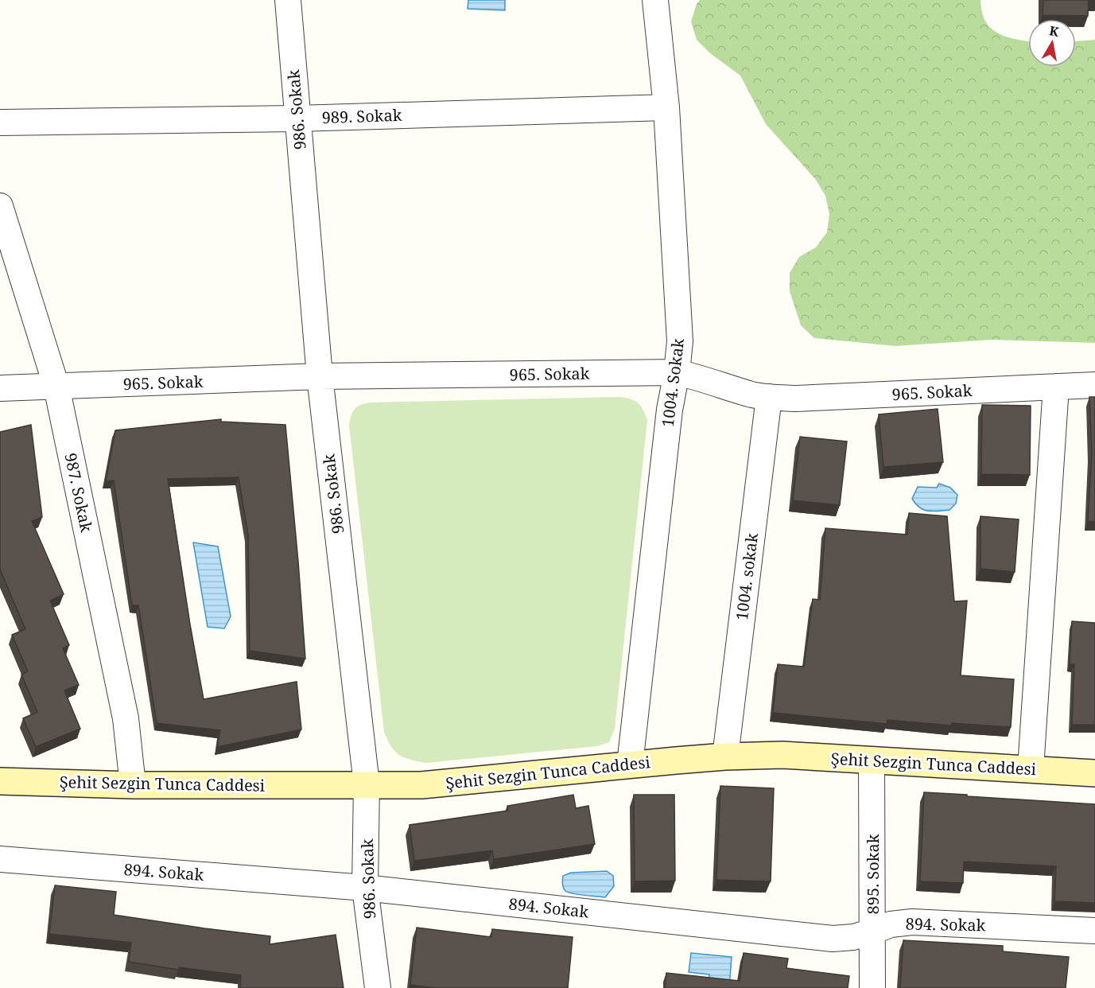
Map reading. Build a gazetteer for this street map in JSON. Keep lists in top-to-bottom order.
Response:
{
  "streets": {
    "street": [
      "986. Sokak",
      "989. Sokak",
      "965. Sokak",
      "1004. Sokak",
      "987. Sokak",
      "1004. sokak",
      "Şehit Sezgin Tunca Caddesi",
      "894. Sokak",
      "895. Sokak"
    ]
  },
  "crossings": [
    ["986. Sokak", "989. Sokak"],
    ["986. Sokak", "965. Sokak"],
    ["986. Sokak", "Şehit Sezgin Tunca Caddesi"],
    ["986. Sokak", "894. Sokak"],
    ["989. Sokak", "1004. Sokak"],
    ["965. Sokak", "1004. Sokak"],
    ["965. Sokak", "987. Sokak"],
    ["965. Sokak", "1004. sokak"],
    ["1004. Sokak", "Şehit Sezgin Tunca Caddesi"],
    ["987. Sokak", "Şehit Sezgin Tunca Caddesi"],
    ["1004. sokak", "Şehit Sezgin Tunca Caddesi"],
    ["Şehit Sezgin Tunca Caddesi", "895. Sokak"],
    ["894. Sokak", "895. Sokak"]
  ],
  "north": "top"
}
